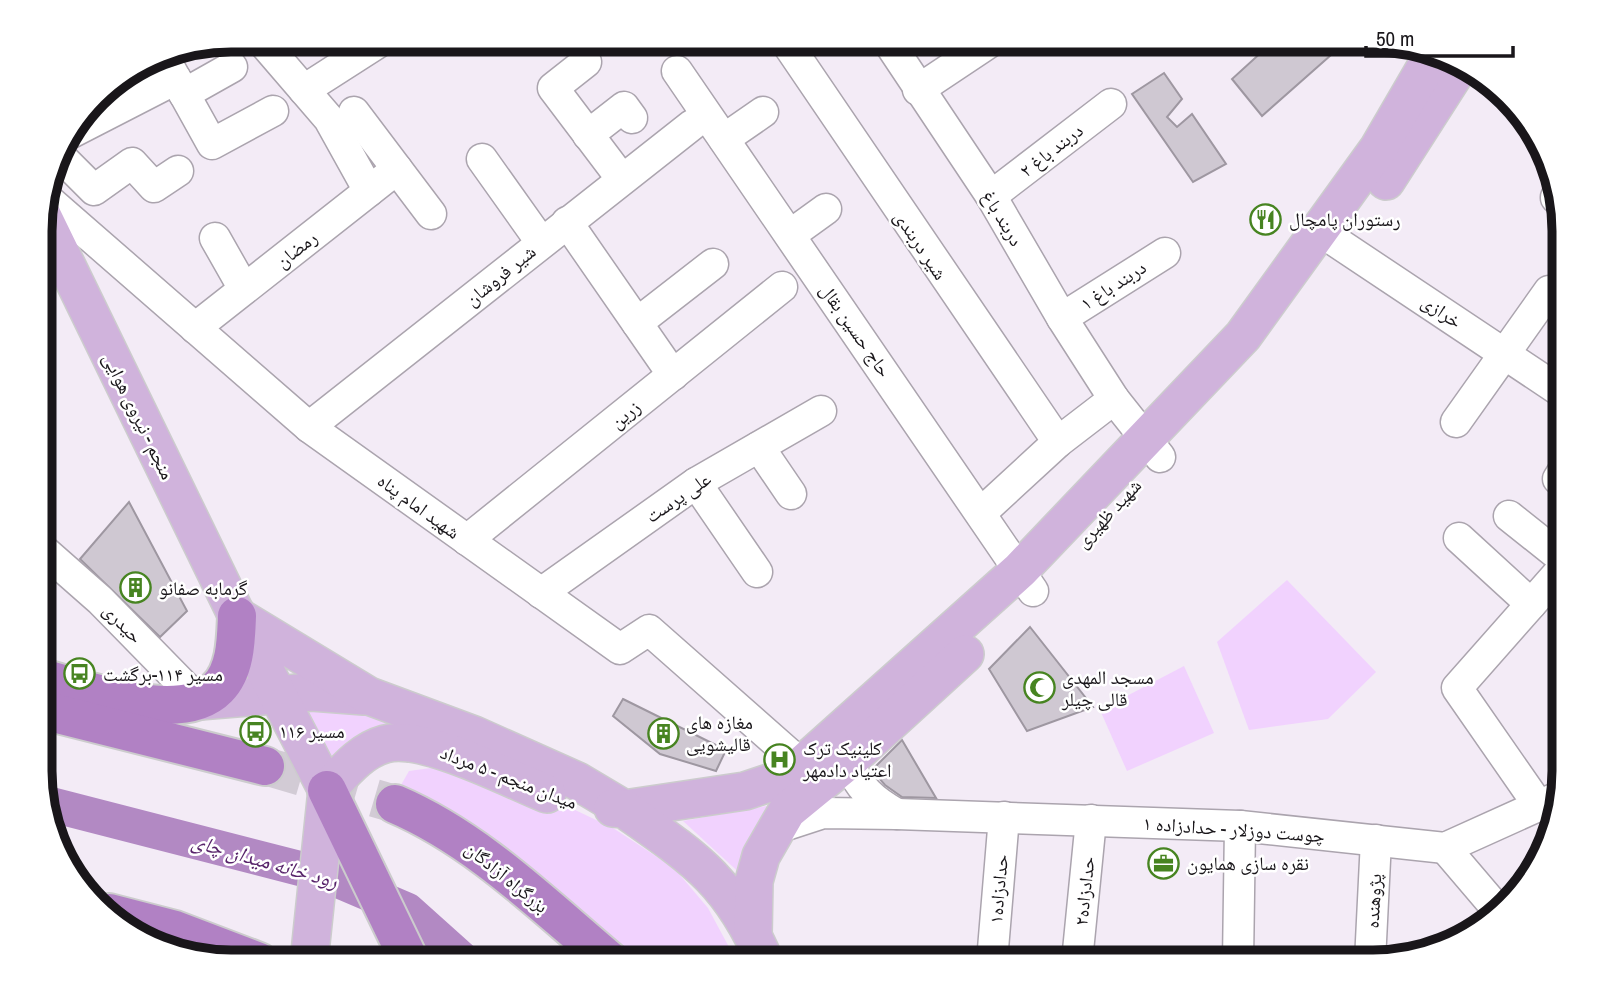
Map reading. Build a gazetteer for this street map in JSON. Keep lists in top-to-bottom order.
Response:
{
  "streets": {
    "highway": ["بزرگراه آزادگان"],
    "main road": ["منجم - نیروی هوایی", "شهید ظهیری", "میدان منجم - ۵ مرداد"],
    "street": [
      "دربند باغ ۲",
      "دربند باغ",
      "شیر دربندی",
      "رمضان",
      "شیر فروشان",
      "دربند باغ ۱",
      "خرازی",
      "حاج حسین بقال",
      "زرین",
      "علی پرست",
      "شهید امام پناه",
      "حیدری",
      "چوست دوزلار - حدادزاده ۱",
      "حدادزاده۱",
      "حدادزاده۲",
      "پژوهنده"
    ]
  },
  "crossings": [
    ["دربند باغ ۲", "دربند باغ"],
    ["دربند باغ", "دربند باغ ۱"],
    ["دربند باغ", "شهید ظهیری"],
    ["رمضان", "شهید امام پناه"],
    ["شیر فروشان", "شهید امام پناه"],
    ["خرازی", "شهید ظهیری"],
    ["حاج حسین بقال", "شهید ظهیری"],
    ["زرین", "شهید امام پناه"],
    ["منجم - نیروی هوایی", "میدان منجم - ۵ مرداد"],
    ["علی پرست", "شهید امام پناه"],
    ["شهید امام پناه", "شهید ظهیری"],
    ["شهید ظهیری", "میدان منجم - ۵ مرداد"],
    ["شهید ظهیری", "چوست دوزلار - حدادزاده ۱"],
    ["چوست دوزلار - حدادزاده ۱", "حدادزاده۱"],
    ["چوست دوزلار - حدادزاده ۱", "حدادزاده۲"],
    ["چوست دوزلار - حدادزاده ۱", "پژوهنده"]
  ],
  "water": ["رود خانه میدان چای"],
  "places": {
    "restaurant": ["رستوران پامچال"],
    "building": ["گرمابه صفانو", "مغازه های قالیشویی"],
    "bus stop": ["مسیر ۱۱۴-برگشت", "مسیر ۱۱۶"],
    "mosque": ["مسجد المهدی قالی چیلر"],
    "hospital": ["کلینیک ترک اعتیاد دادمهر"],
    "office": ["نقره سازی همایون"]
  },
  "scale_bar": "50 m"
}
